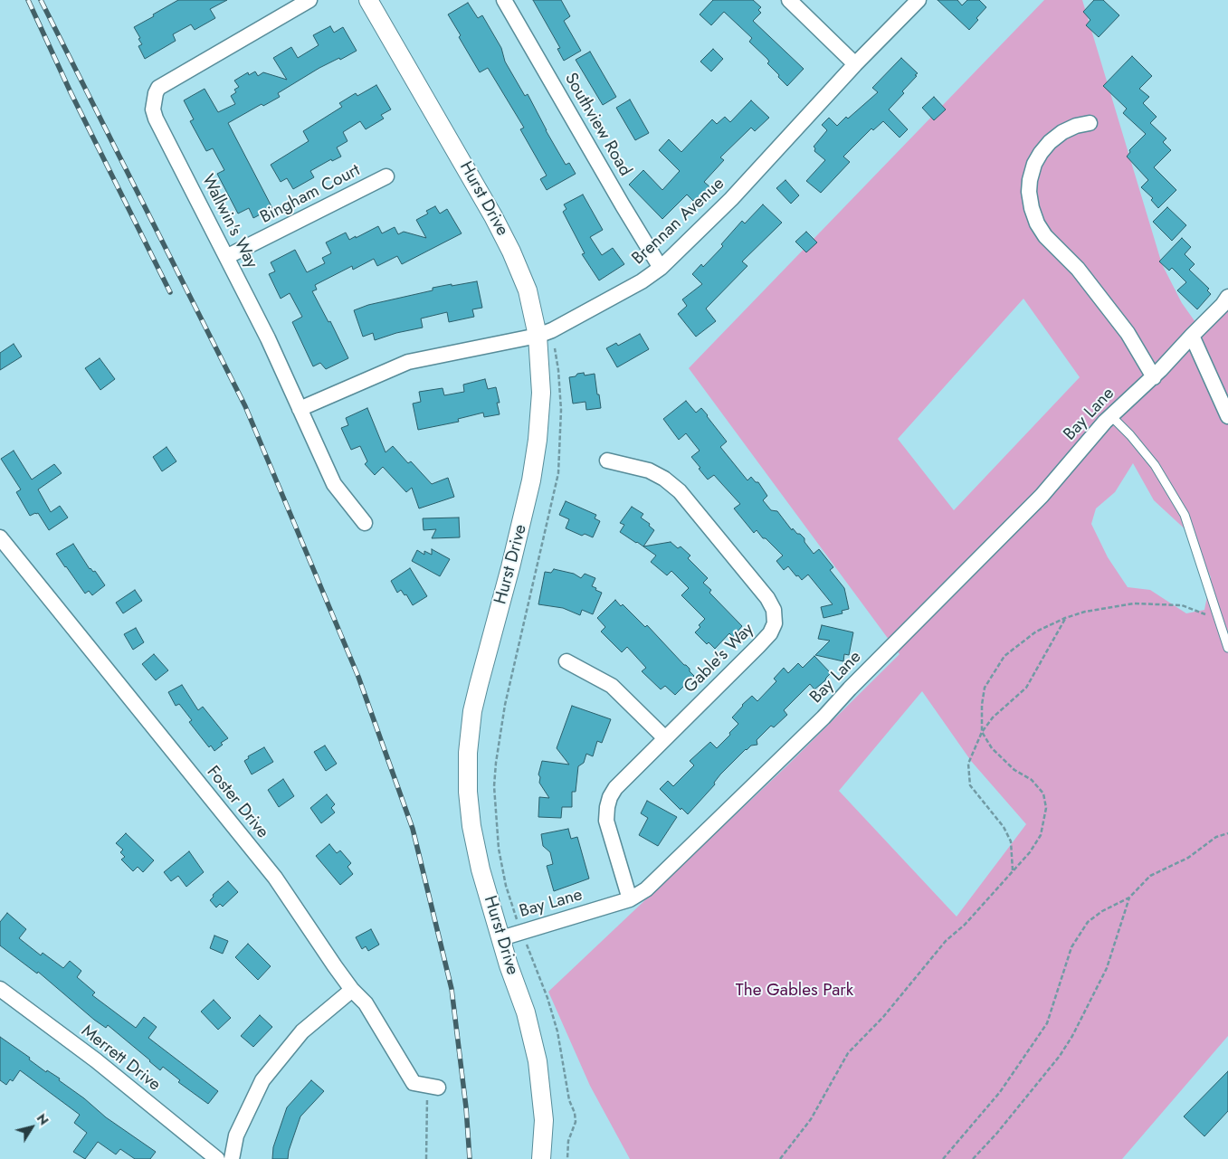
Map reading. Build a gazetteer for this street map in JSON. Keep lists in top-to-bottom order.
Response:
{
  "streets": {
    "street": [
      "Southview Road",
      "Bingham Court",
      "Hurst Drive",
      "Wallwin's Way",
      "Brennan Avenue",
      "Bay Lane",
      "Gable's Way",
      "Foster Drive",
      "Merrett Drive"
    ]
  },
  "crossings": [
    ["Southview Road", "Brennan Avenue"],
    ["Bingham Court", "Wallwin's Way"],
    ["Hurst Drive", "Brennan Avenue"],
    ["Hurst Drive", "Bay Lane"],
    ["Wallwin's Way", "Brennan Avenue"],
    ["Bay Lane", "Gable's Way"]
  ],
  "parks": ["The Gables Park"],
  "north": "top right"
}
